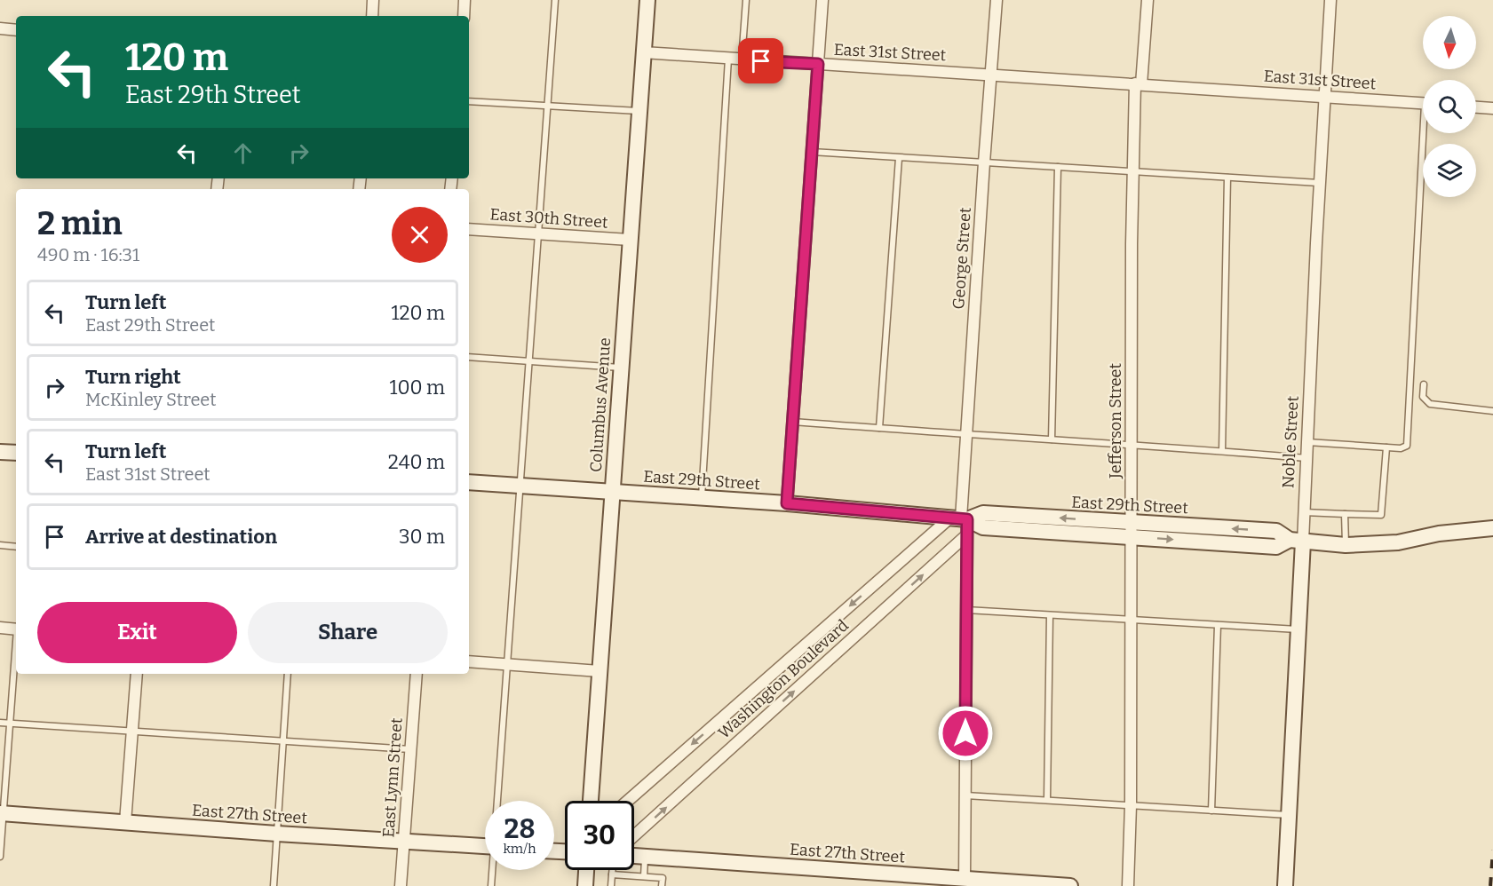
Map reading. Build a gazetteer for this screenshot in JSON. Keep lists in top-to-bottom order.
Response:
{
  "streets": {
    "street": [
      "East 31st Street",
      "East 30th Street",
      "George Street",
      "Columbus Avenue",
      "Jefferson Street",
      "Noble Street",
      "East 29th Street",
      "Washington Boulevard",
      "East Lynn Street",
      "East 27th Street"
    ]
  },
  "crossings": [
    ["East 31st Street", "George Street"],
    ["East 31st Street", "Columbus Avenue"],
    ["East 31st Street", "Jefferson Street"],
    ["East 31st Street", "Noble Street"],
    ["East 30th Street", "Columbus Avenue"],
    ["George Street", "East 29th Street"],
    ["George Street", "Washington Boulevard"],
    ["George Street", "East 27th Street"],
    ["Columbus Avenue", "East 29th Street"],
    ["Jefferson Street", "East 29th Street"],
    ["Noble Street", "East 29th Street"],
    ["East 29th Street", "Washington Boulevard"],
    ["East Lynn Street", "East 27th Street"]
  ],
  "north": "bottom",
  "page": {
    "turn": ["120 m", "East 29th Street"],
    "heading": ["2 min", "490 m · 16:31"],
    "list": [
      {
        "name": "Turn left",
        "note": "East 29th Street",
        "value": "120 m"
      },
      {
        "name": "Turn right",
        "note": "McKinley Street",
        "value": "100 m"
      },
      {
        "name": "Turn left",
        "note": "East 31st Street",
        "value": "240 m"
      },
      {
        "name": "Arrive at destination",
        "value": "30 m"
      }
    ],
    "buttons": ["Exit", "Share"],
    "speed": "28 km/h",
    "limit": "30"
  }
}
